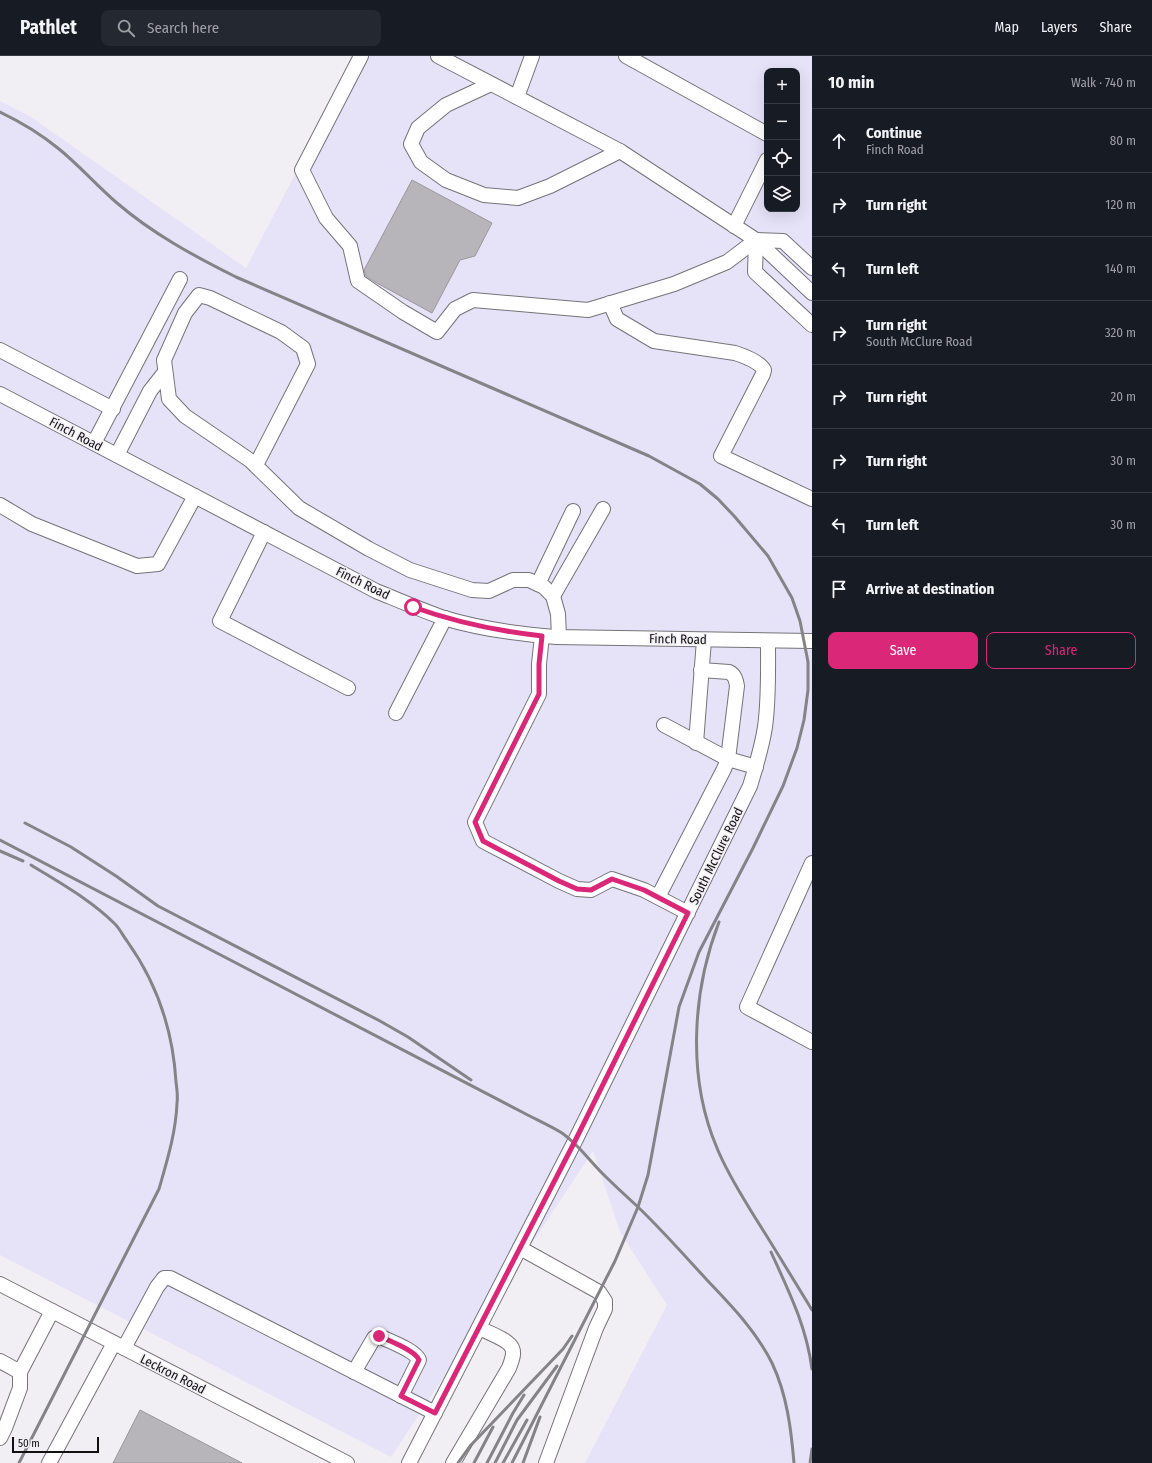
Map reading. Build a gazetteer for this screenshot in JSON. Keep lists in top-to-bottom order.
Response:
{
  "streets": {
    "street": ["Finch Road", "South McClure Road", "Leckron Road"]
  },
  "crossings": [
    ["Finch Road", "South McClure Road"]
  ],
  "scale_bar": "50 m",
  "page": {
    "header": "Pathlet",
    "search": "Search here",
    "nav": ["Map", "Layers", "Share"],
    "heading": ["10 min", "Walk · 740 m"],
    "map_buttons": ["+", "−"],
    "list": [
      ["Continue", "Finch Road", "80 m"],
      ["Turn right", "120 m"],
      ["Turn left", "140 m"],
      ["Turn right", "South McClure Road", "320 m"],
      ["Turn right", "20 m"],
      ["Turn right", "30 m"],
      ["Turn left", "30 m"],
      "Arrive at destination"
    ],
    "buttons": ["Save", "Share"],
    "scale": "50 m"
  }
}
